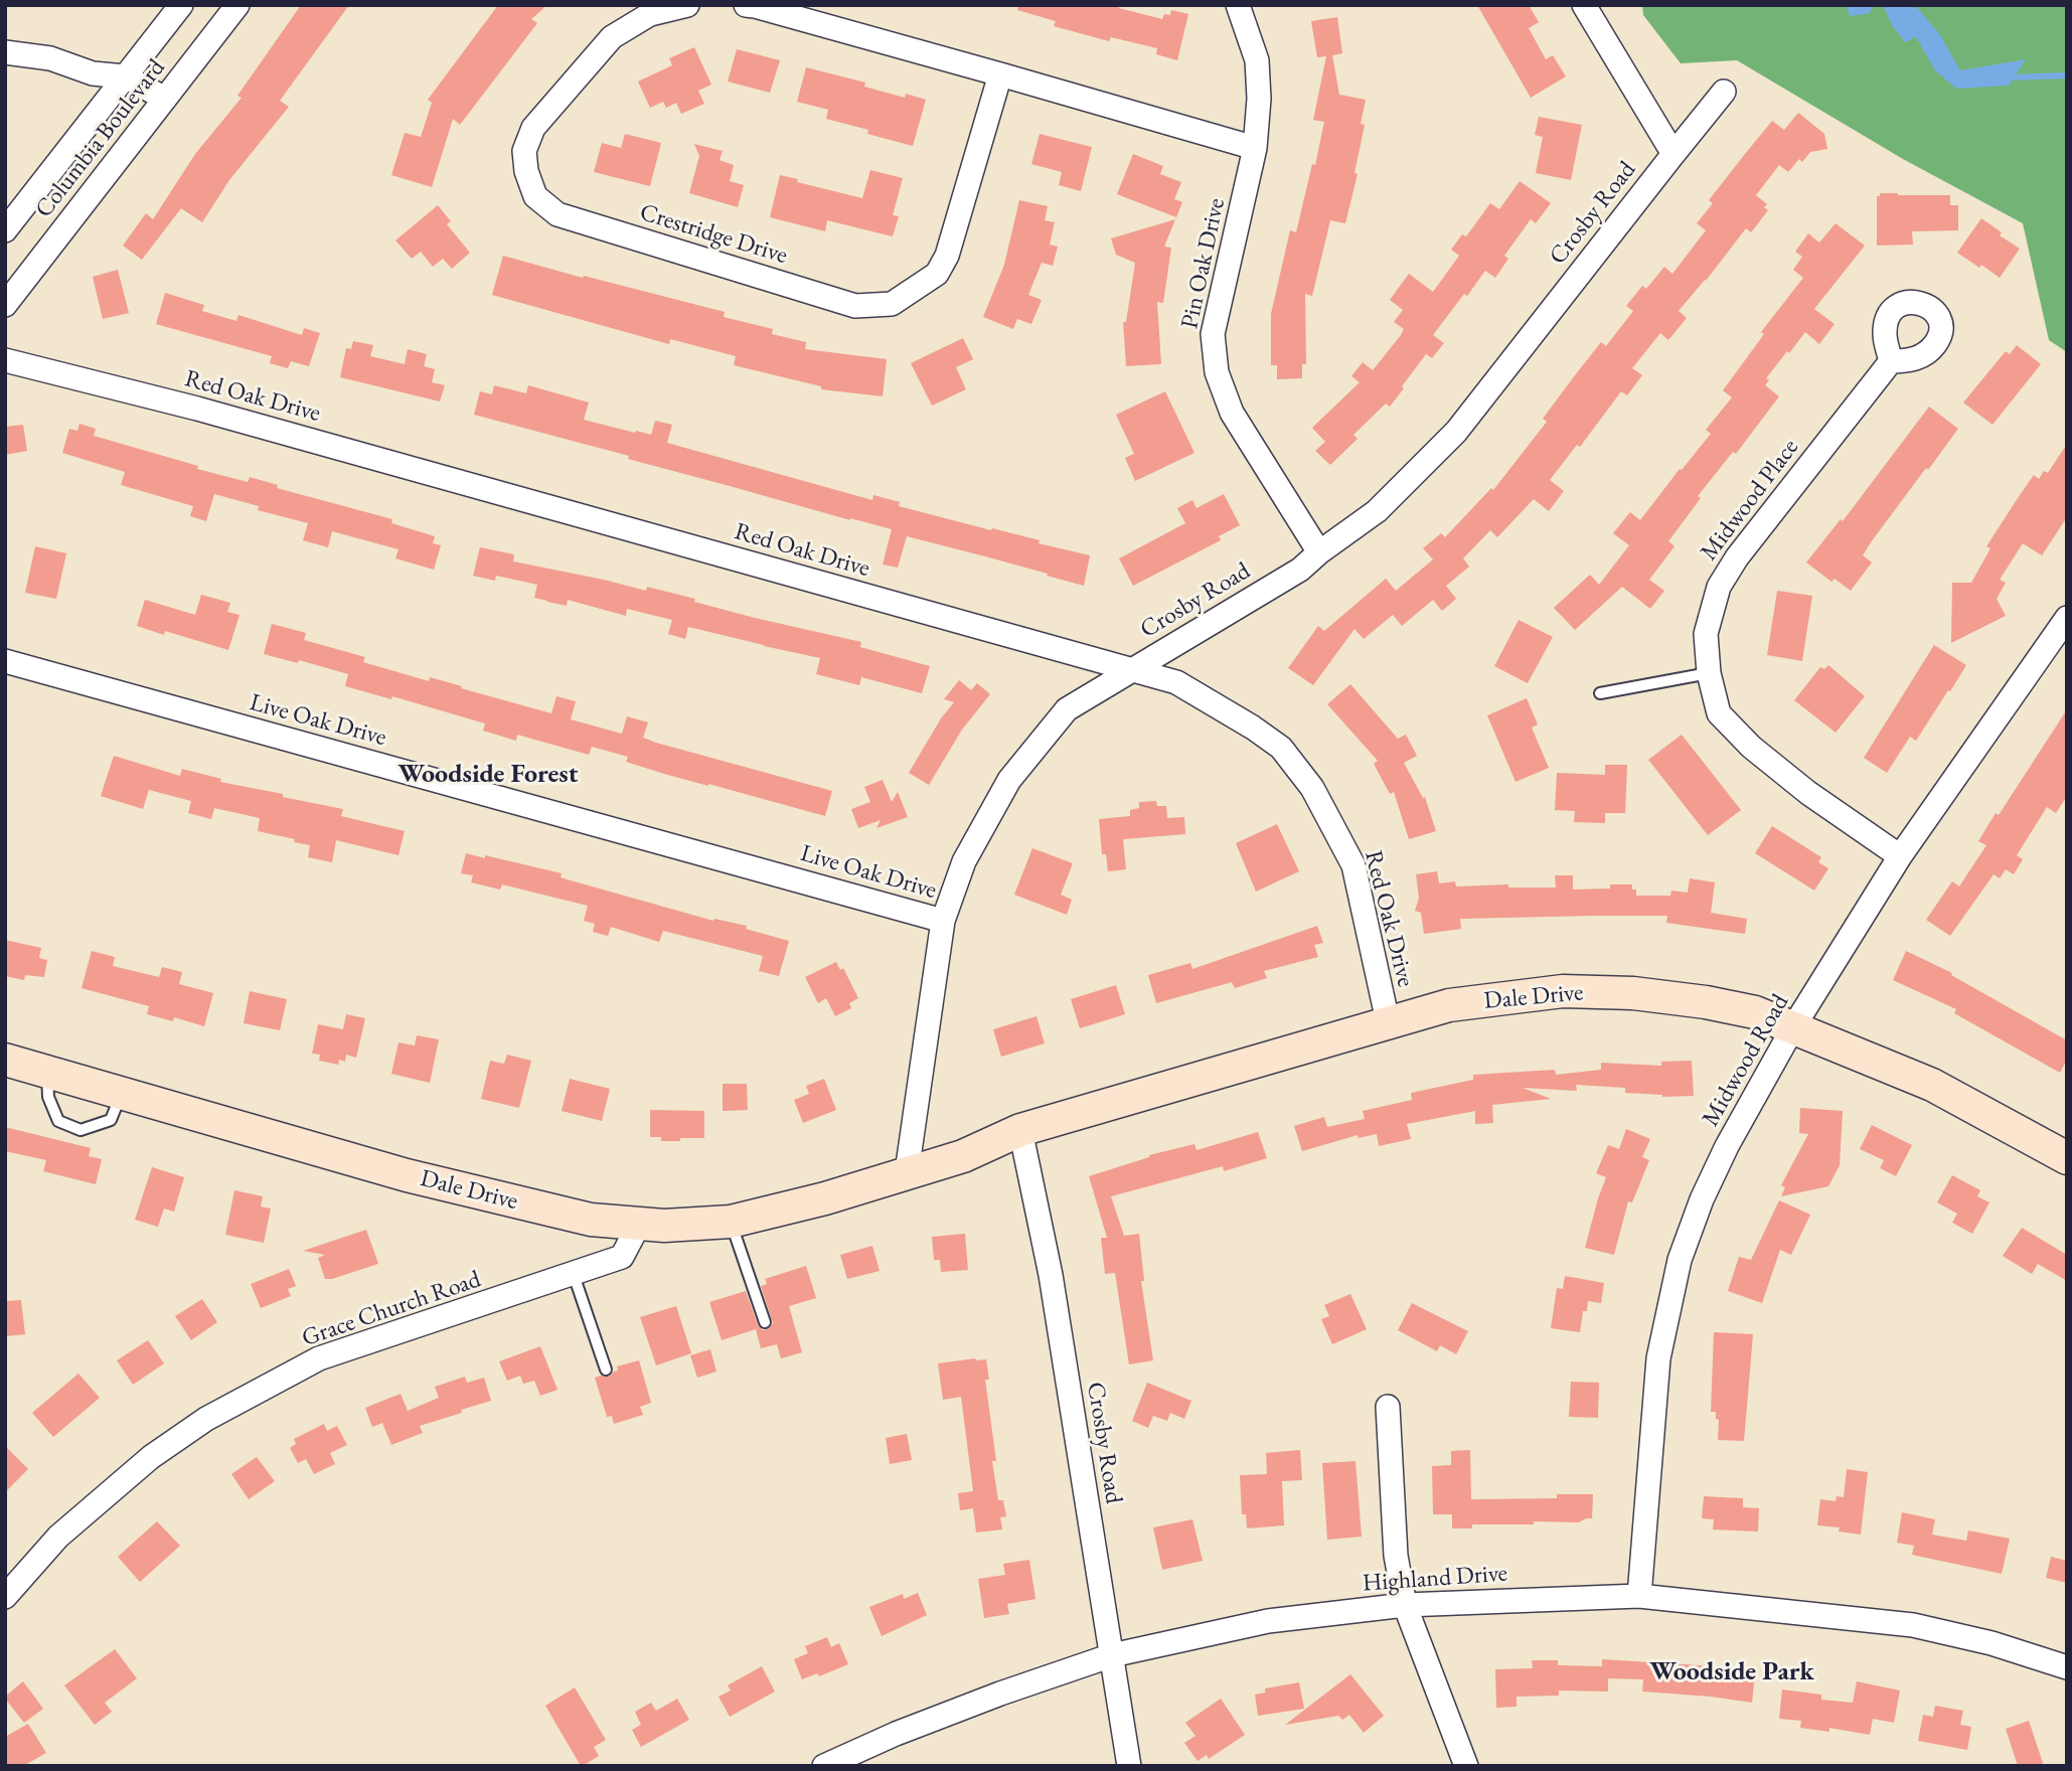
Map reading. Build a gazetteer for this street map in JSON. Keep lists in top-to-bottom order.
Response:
{
  "streets": {
    "street": [
      "Columbia Boulevard",
      "Crosby Road",
      "Crestridge Drive",
      "Pin Oak Drive",
      "Red Oak Drive",
      "Midwood Place",
      "Live Oak Drive",
      "Dale Drive",
      "Midwood Road",
      "Grace Church Road",
      "Highland Drive"
    ]
  },
  "crossings": [
    ["Crosby Road", "Pin Oak Drive"],
    ["Crosby Road", "Red Oak Drive"],
    ["Crosby Road", "Live Oak Drive"],
    ["Crosby Road", "Dale Drive"],
    ["Crosby Road", "Highland Drive"],
    ["Red Oak Drive", "Dale Drive"],
    ["Midwood Place", "Midwood Road"],
    ["Dale Drive", "Midwood Road"],
    ["Dale Drive", "Grace Church Road"],
    ["Midwood Road", "Highland Drive"]
  ],
  "districts": ["Woodside Forest", "Woodside Park"]
}
